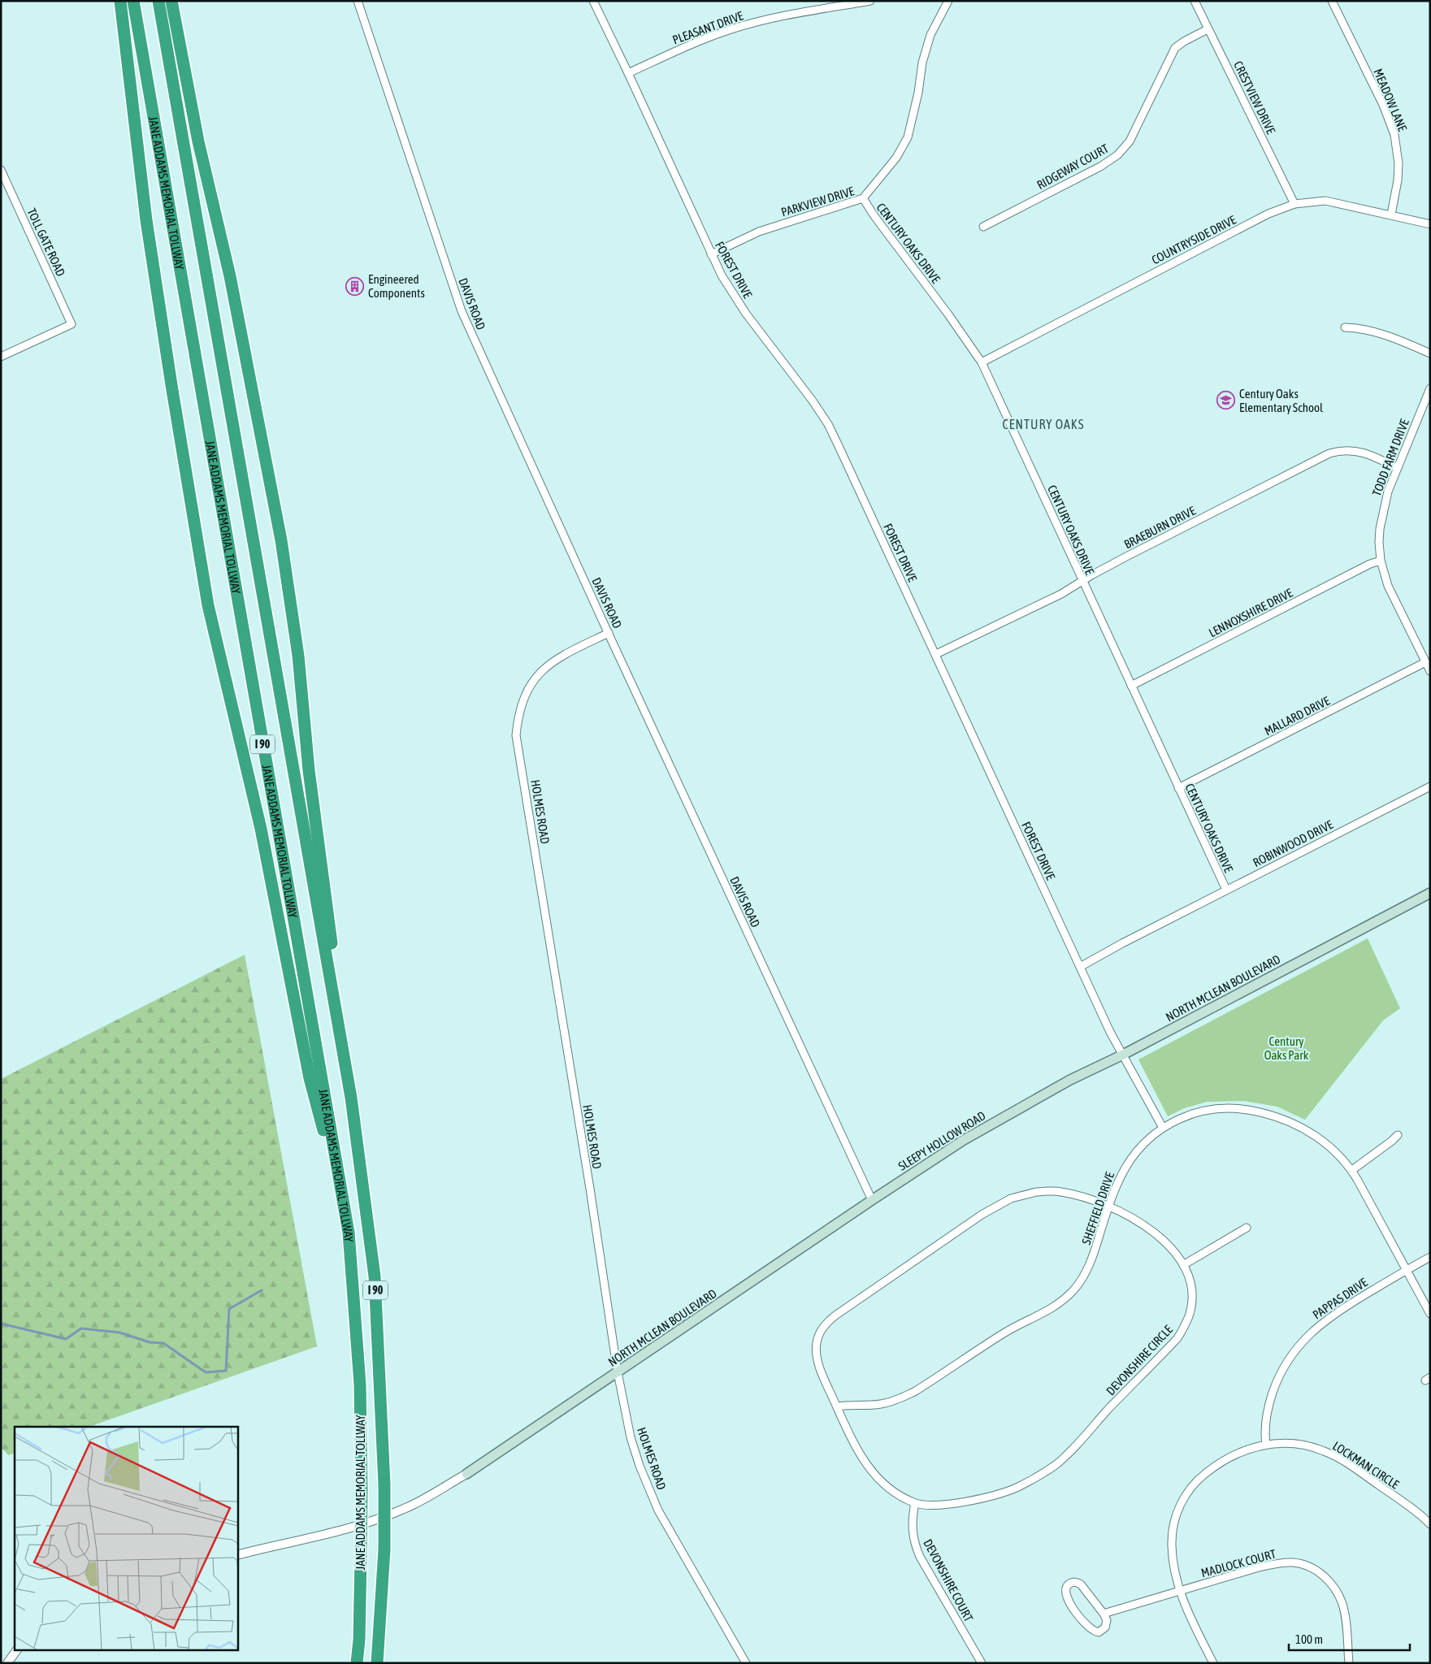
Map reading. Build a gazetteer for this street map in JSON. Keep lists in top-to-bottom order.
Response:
{
  "streets": {
    "highway": ["JANE ADDAMS MEMORIAL TOLLWAY", "I 90"],
    "main road": ["NORTH MCLEAN BOULEVARD", "SLEEPY HOLLOW ROAD"],
    "street": [
      "PLEASANT DRIVE",
      "CRESTVIEW DRIVE",
      "MEADOW LANE",
      "RIDGEWAY COURT",
      "PARKVIEW DRIVE",
      "COUNTRYSIDE DRIVE",
      "TOLL GATE ROAD",
      "CENTURY OAKS DRIVE",
      "FOREST DRIVE",
      "DAVIS ROAD",
      "TODD FARM DRIVE",
      "BRAEBURN DRIVE",
      "LENNOXSHIRE DRIVE",
      "MALLARD DRIVE",
      "HOLMES ROAD",
      "ROBINWOOD DRIVE",
      "SHEFFIELD DRIVE",
      "PAPPAS DRIVE",
      "DEVONSHIRE CIRCLE",
      "LOCKMAN CIRCLE",
      "MADLOCK COURT",
      "DEVONSHIRE COURT"
    ]
  },
  "crossings": [
    ["PLEASANT DRIVE", "FOREST DRIVE"],
    ["CRESTVIEW DRIVE", "RIDGEWAY COURT"],
    ["CRESTVIEW DRIVE", "COUNTRYSIDE DRIVE"],
    ["MEADOW LANE", "COUNTRYSIDE DRIVE"],
    ["PARKVIEW DRIVE", "CENTURY OAKS DRIVE"],
    ["PARKVIEW DRIVE", "FOREST DRIVE"],
    ["COUNTRYSIDE DRIVE", "CENTURY OAKS DRIVE"],
    ["CENTURY OAKS DRIVE", "BRAEBURN DRIVE"],
    ["CENTURY OAKS DRIVE", "LENNOXSHIRE DRIVE"],
    ["CENTURY OAKS DRIVE", "MALLARD DRIVE"],
    ["CENTURY OAKS DRIVE", "ROBINWOOD DRIVE"],
    ["FOREST DRIVE", "BRAEBURN DRIVE"],
    ["FOREST DRIVE", "ROBINWOOD DRIVE"],
    ["FOREST DRIVE", "NORTH MCLEAN BOULEVARD"],
    ["FOREST DRIVE", "SHEFFIELD DRIVE"],
    ["DAVIS ROAD", "HOLMES ROAD"],
    ["DAVIS ROAD", "NORTH MCLEAN BOULEVARD"],
    ["DAVIS ROAD", "SLEEPY HOLLOW ROAD"],
    ["TODD FARM DRIVE", "BRAEBURN DRIVE"],
    ["TODD FARM DRIVE", "LENNOXSHIRE DRIVE"],
    ["TODD FARM DRIVE", "MALLARD DRIVE"],
    ["HOLMES ROAD", "NORTH MCLEAN BOULEVARD"],
    ["NORTH MCLEAN BOULEVARD", "SLEEPY HOLLOW ROAD"],
    ["SHEFFIELD DRIVE", "PAPPAS DRIVE"],
    ["SHEFFIELD DRIVE", "DEVONSHIRE CIRCLE"],
    ["PAPPAS DRIVE", "LOCKMAN CIRCLE"],
    ["DEVONSHIRE CIRCLE", "DEVONSHIRE COURT"],
    ["LOCKMAN CIRCLE", "MADLOCK COURT"]
  ],
  "districts": ["CENTURY OAKS"],
  "parks": ["Century Oaks Park"],
  "places": {
    "building": ["Engineered Components"],
    "school or university": ["Century Oaks Elementary School"]
  },
  "scale_bar": "100 m"
}
